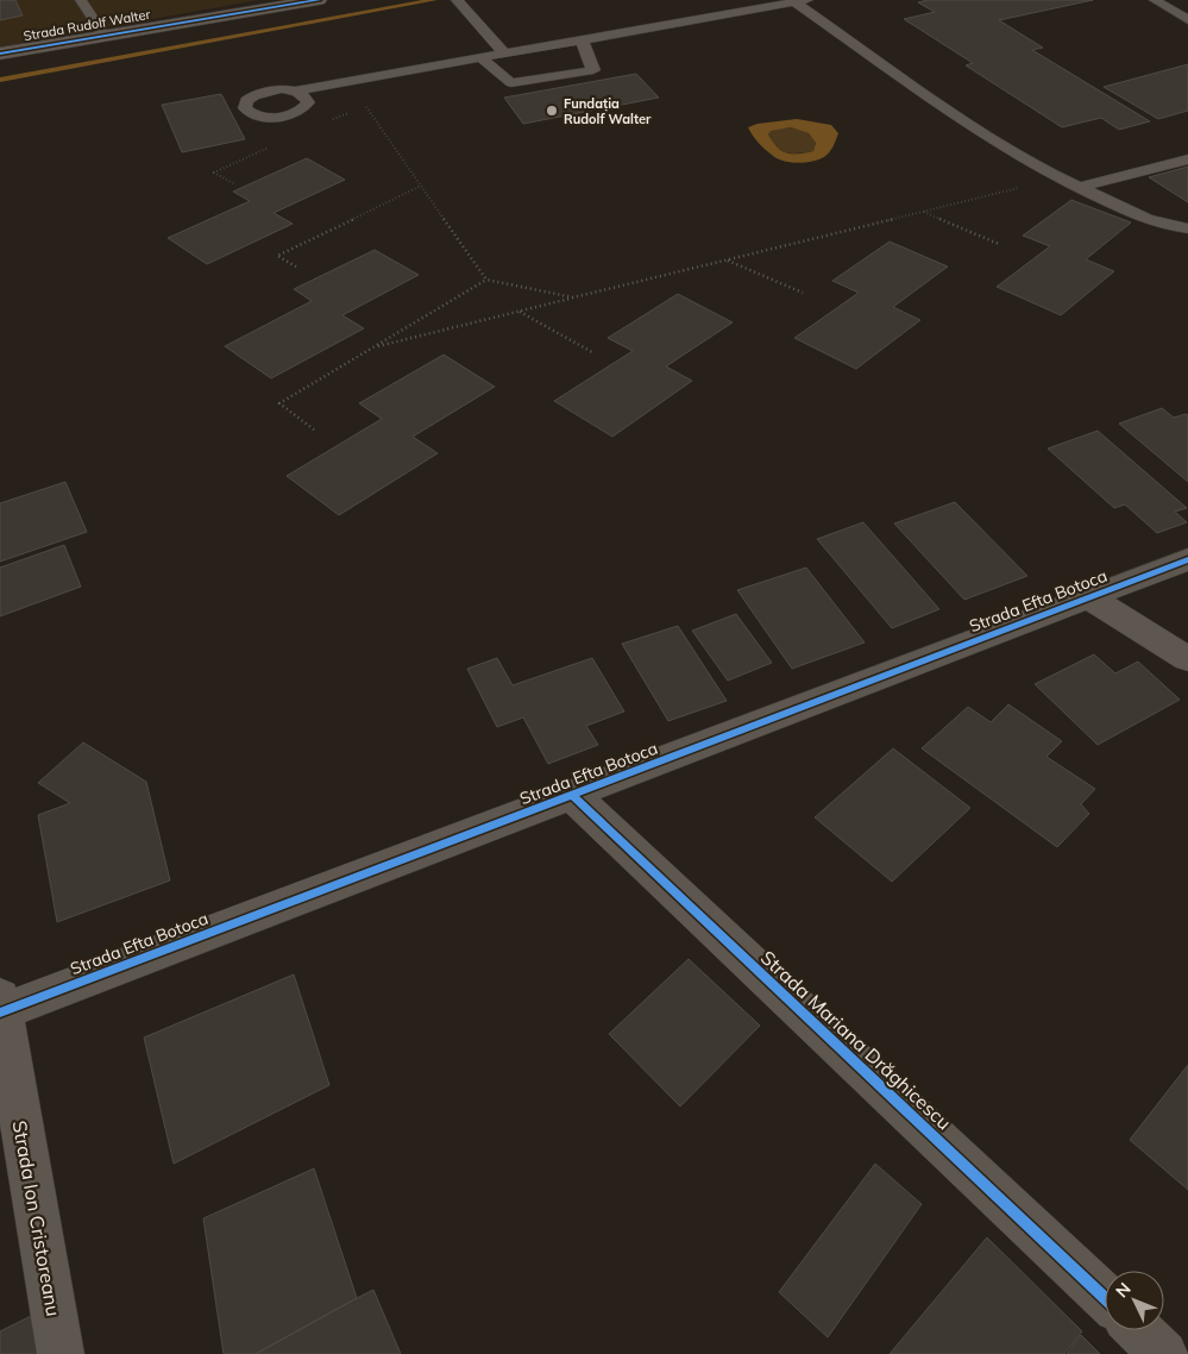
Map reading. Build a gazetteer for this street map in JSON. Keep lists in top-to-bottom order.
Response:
{
  "streets": {
    "street": [
      "Strada Rudolf Walter",
      "Strada Efta Botoca",
      "Strada Mariana Drăghicescu",
      "Strada Ion Cristoreanu"
    ]
  },
  "crossings": [
    ["Strada Efta Botoca", "Strada Mariana Drăghicescu"],
    ["Strada Efta Botoca", "Strada Ion Cristoreanu"]
  ],
  "places": ["Fundația Rudolf Walter"],
  "north": "top left"
}
